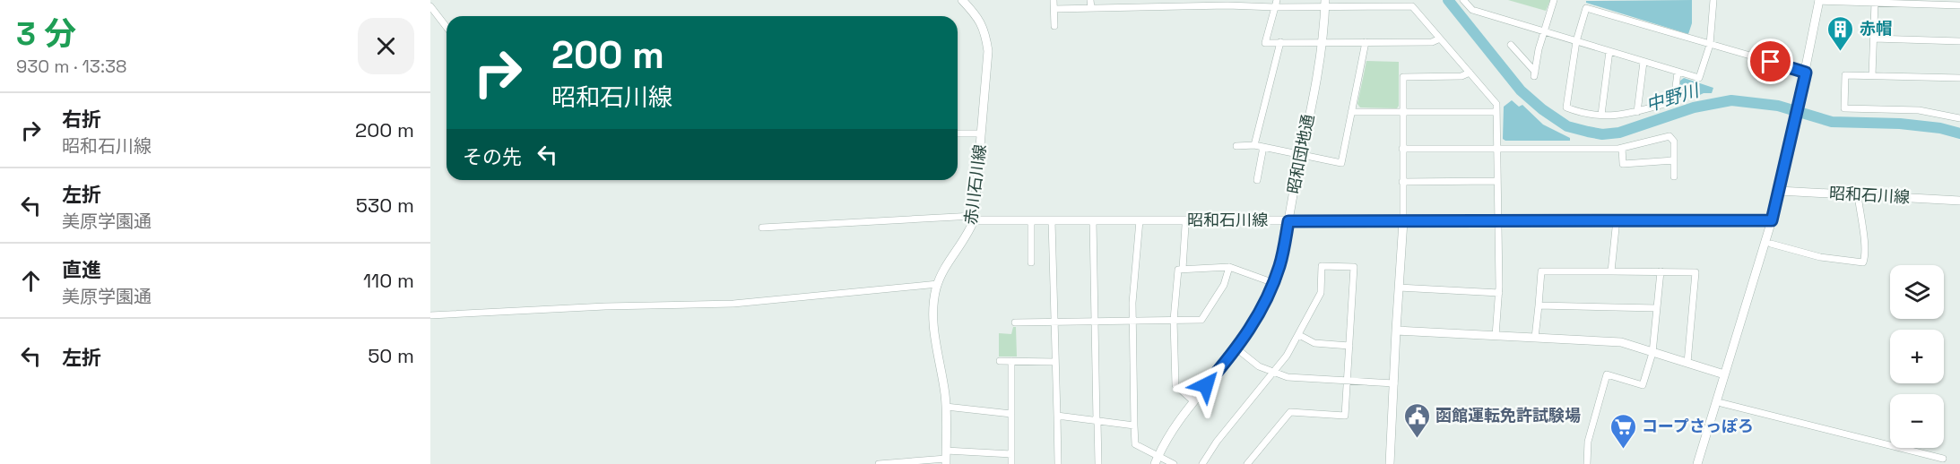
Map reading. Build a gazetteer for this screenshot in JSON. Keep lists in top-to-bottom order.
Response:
{
  "streets": {
    "street": ["昭和団地通", "赤川石川線", "昭和石川線"]
  },
  "crossings": [
    ["昭和団地通", "昭和石川線"],
    ["赤川石川線", "昭和石川線"]
  ],
  "water": ["中野川"],
  "places": {
    "building": ["赤帽"],
    "public building": ["函館運転免許試験場"],
    "supermarket": ["コープさっぽろ"]
  },
  "page": {
    "heading": ["3 分", "930 m · 13:38"],
    "turn": ["200 m", "昭和石川線"],
    "list": [
      {
        "name": "右折",
        "note": "昭和石川線",
        "value": "200 m"
      },
      {
        "name": "左折",
        "note": "美原学園通",
        "value": "530 m"
      },
      {
        "name": "直進",
        "note": "美原学園通",
        "value": "110 m"
      },
      {
        "name": "左折",
        "value": "50 m"
      }
    ],
    "then": "その先",
    "map_buttons": ["+", "−"]
  }
}
